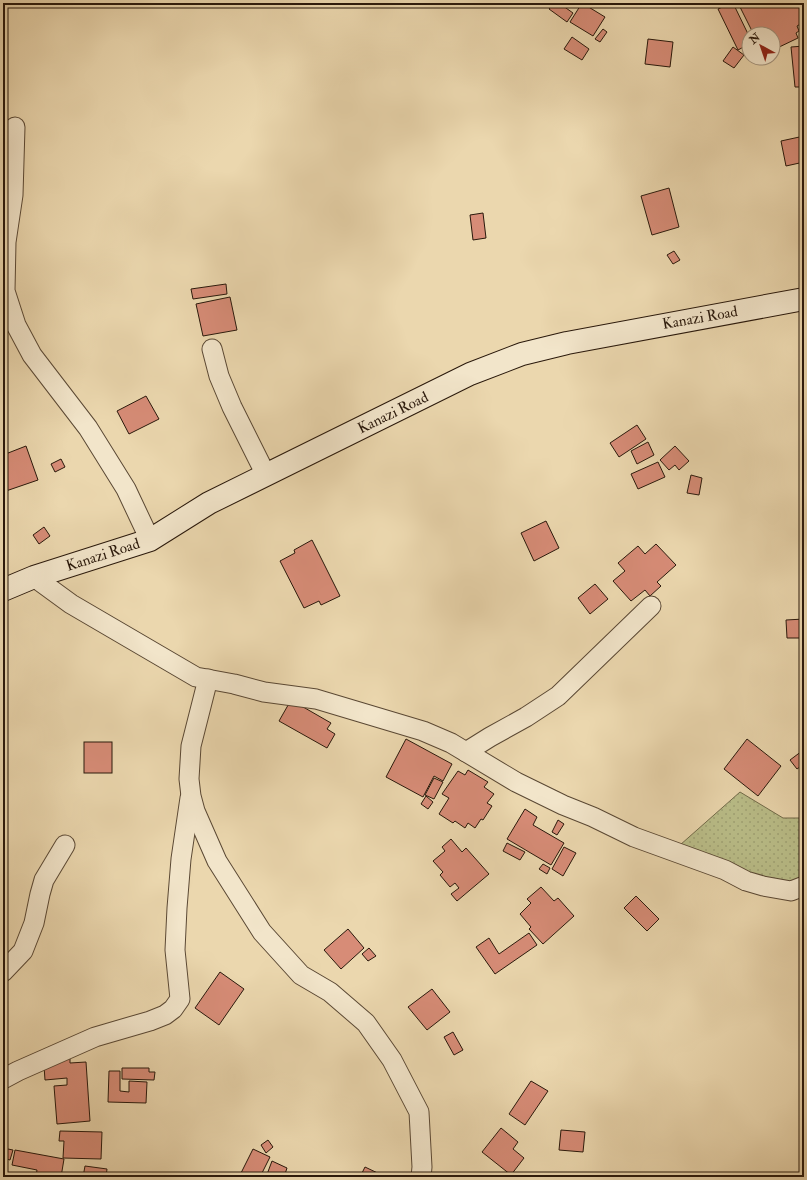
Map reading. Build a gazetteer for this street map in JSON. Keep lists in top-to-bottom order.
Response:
{
  "streets": {
    "main road": ["Kanazi Road"]
  },
  "north": "top left"
}
